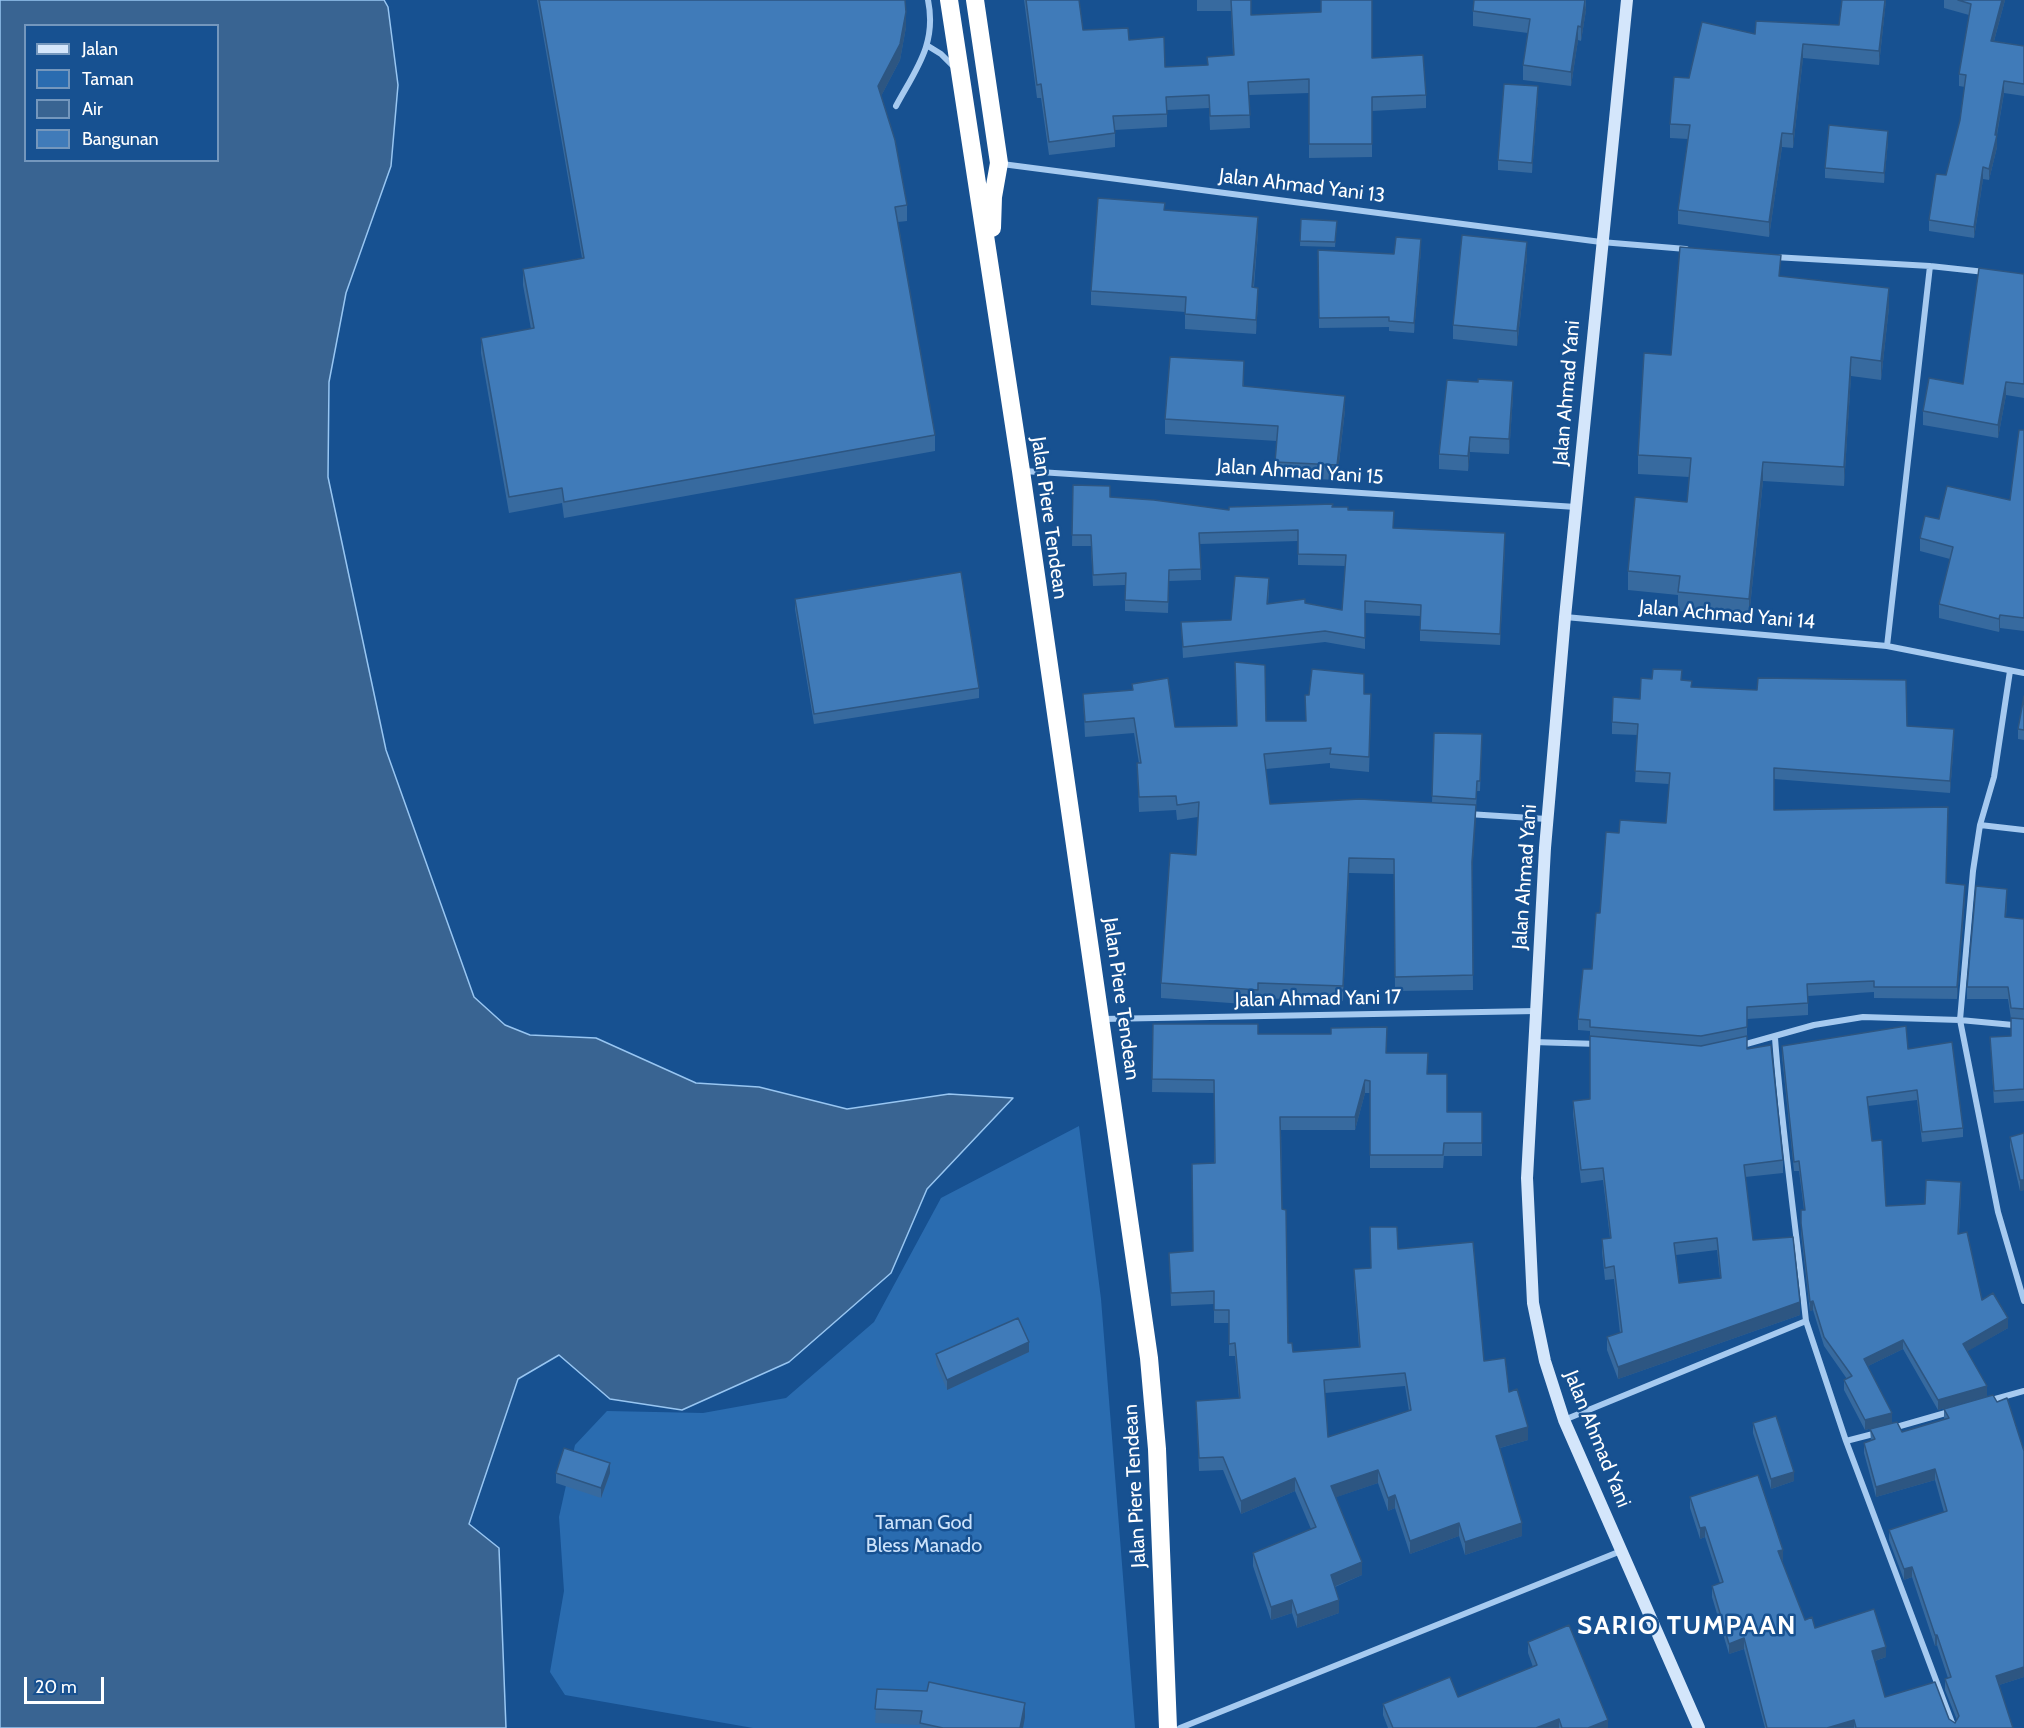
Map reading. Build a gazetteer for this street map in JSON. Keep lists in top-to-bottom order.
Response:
{
  "streets": {
    "highway": ["Jalan Piere Tendean"],
    "main road": ["Jalan Ahmad Yani"],
    "street": [
      "Jalan Ahmad Yani 13",
      "Jalan Ahmad Yani 15",
      "Jalan Achmad Yani 14",
      "Jalan Ahmad Yani 17"
    ]
  },
  "crossings": [
    ["Jalan Ahmad Yani 13", "Jalan Ahmad Yani"],
    ["Jalan Ahmad Yani 13", "Jalan Piere Tendean"],
    ["Jalan Ahmad Yani", "Jalan Ahmad Yani 15"],
    ["Jalan Ahmad Yani", "Jalan Achmad Yani 14"],
    ["Jalan Ahmad Yani", "Jalan Ahmad Yani 17"],
    ["Jalan Ahmad Yani 15", "Jalan Piere Tendean"],
    ["Jalan Piere Tendean", "Jalan Ahmad Yani 17"]
  ],
  "districts": ["SARIO TUMPAAN"],
  "parks": ["Taman God Bless Manado"],
  "legend": [
    "Jalan",
    "Taman",
    "Air",
    "Bangunan"
  ],
  "scale_bar": "20 m"
}
